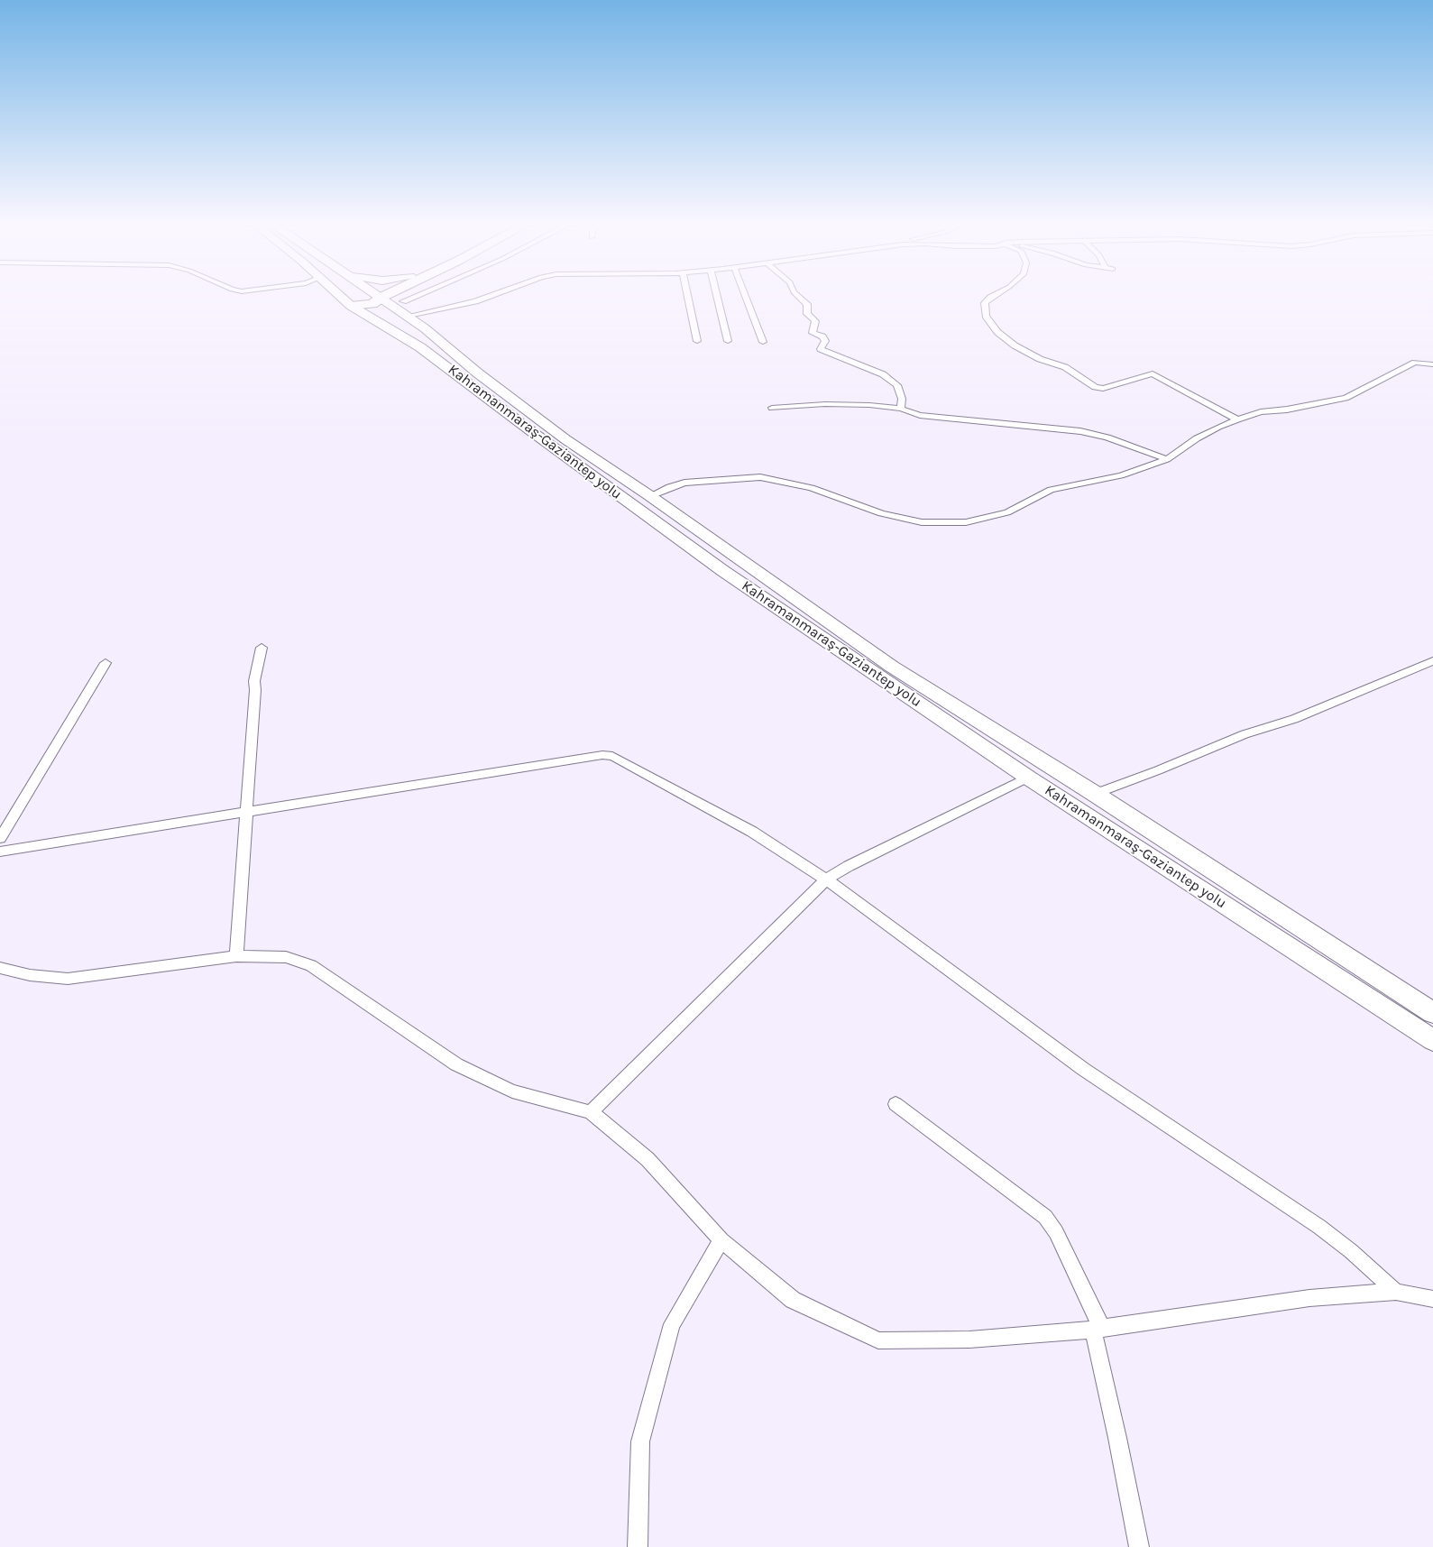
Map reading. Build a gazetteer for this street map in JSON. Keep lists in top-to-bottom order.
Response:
{
  "streets": {
    "highway": ["Kahramanmaraş-Gaziantep yolu"]
  }
}
